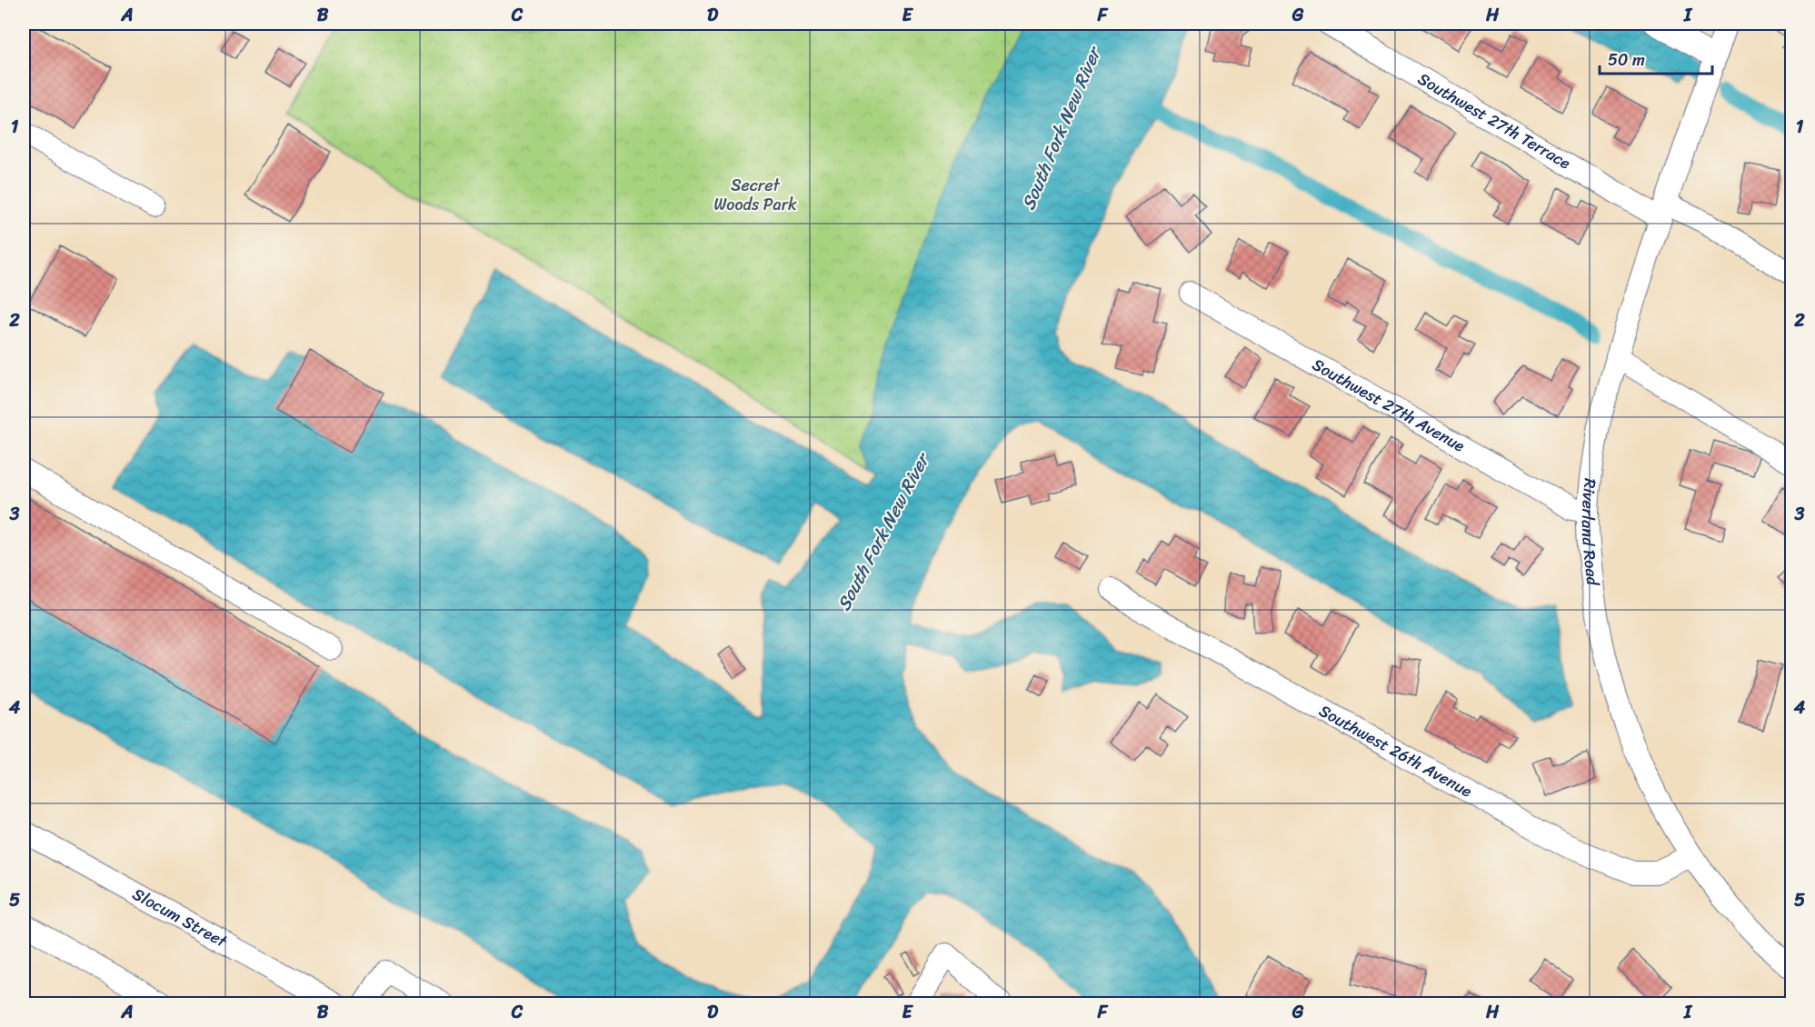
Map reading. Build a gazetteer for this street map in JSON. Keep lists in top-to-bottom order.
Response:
{
  "streets": {
    "street": [
      "Southwest 27th Terrace",
      "Southwest 27th Avenue",
      "Riverland Road",
      "Southwest 26th Avenue",
      "Slocum Street"
    ]
  },
  "crossings": [
    ["Southwest 27th Terrace", "Riverland Road"],
    ["Southwest 27th Avenue", "Riverland Road"],
    ["Riverland Road", "Southwest 26th Avenue"]
  ],
  "water": ["South Fork New River"],
  "parks": ["Secret Woods Park"],
  "scale_bar": "50 m",
  "grid": {
    "columns": [
      "A",
      "B",
      "C",
      "D",
      "E",
      "F",
      "G",
      "H",
      "I"
    ],
    "rows": [
      "1",
      "2",
      "3",
      "4",
      "5"
    ]
  }
}
